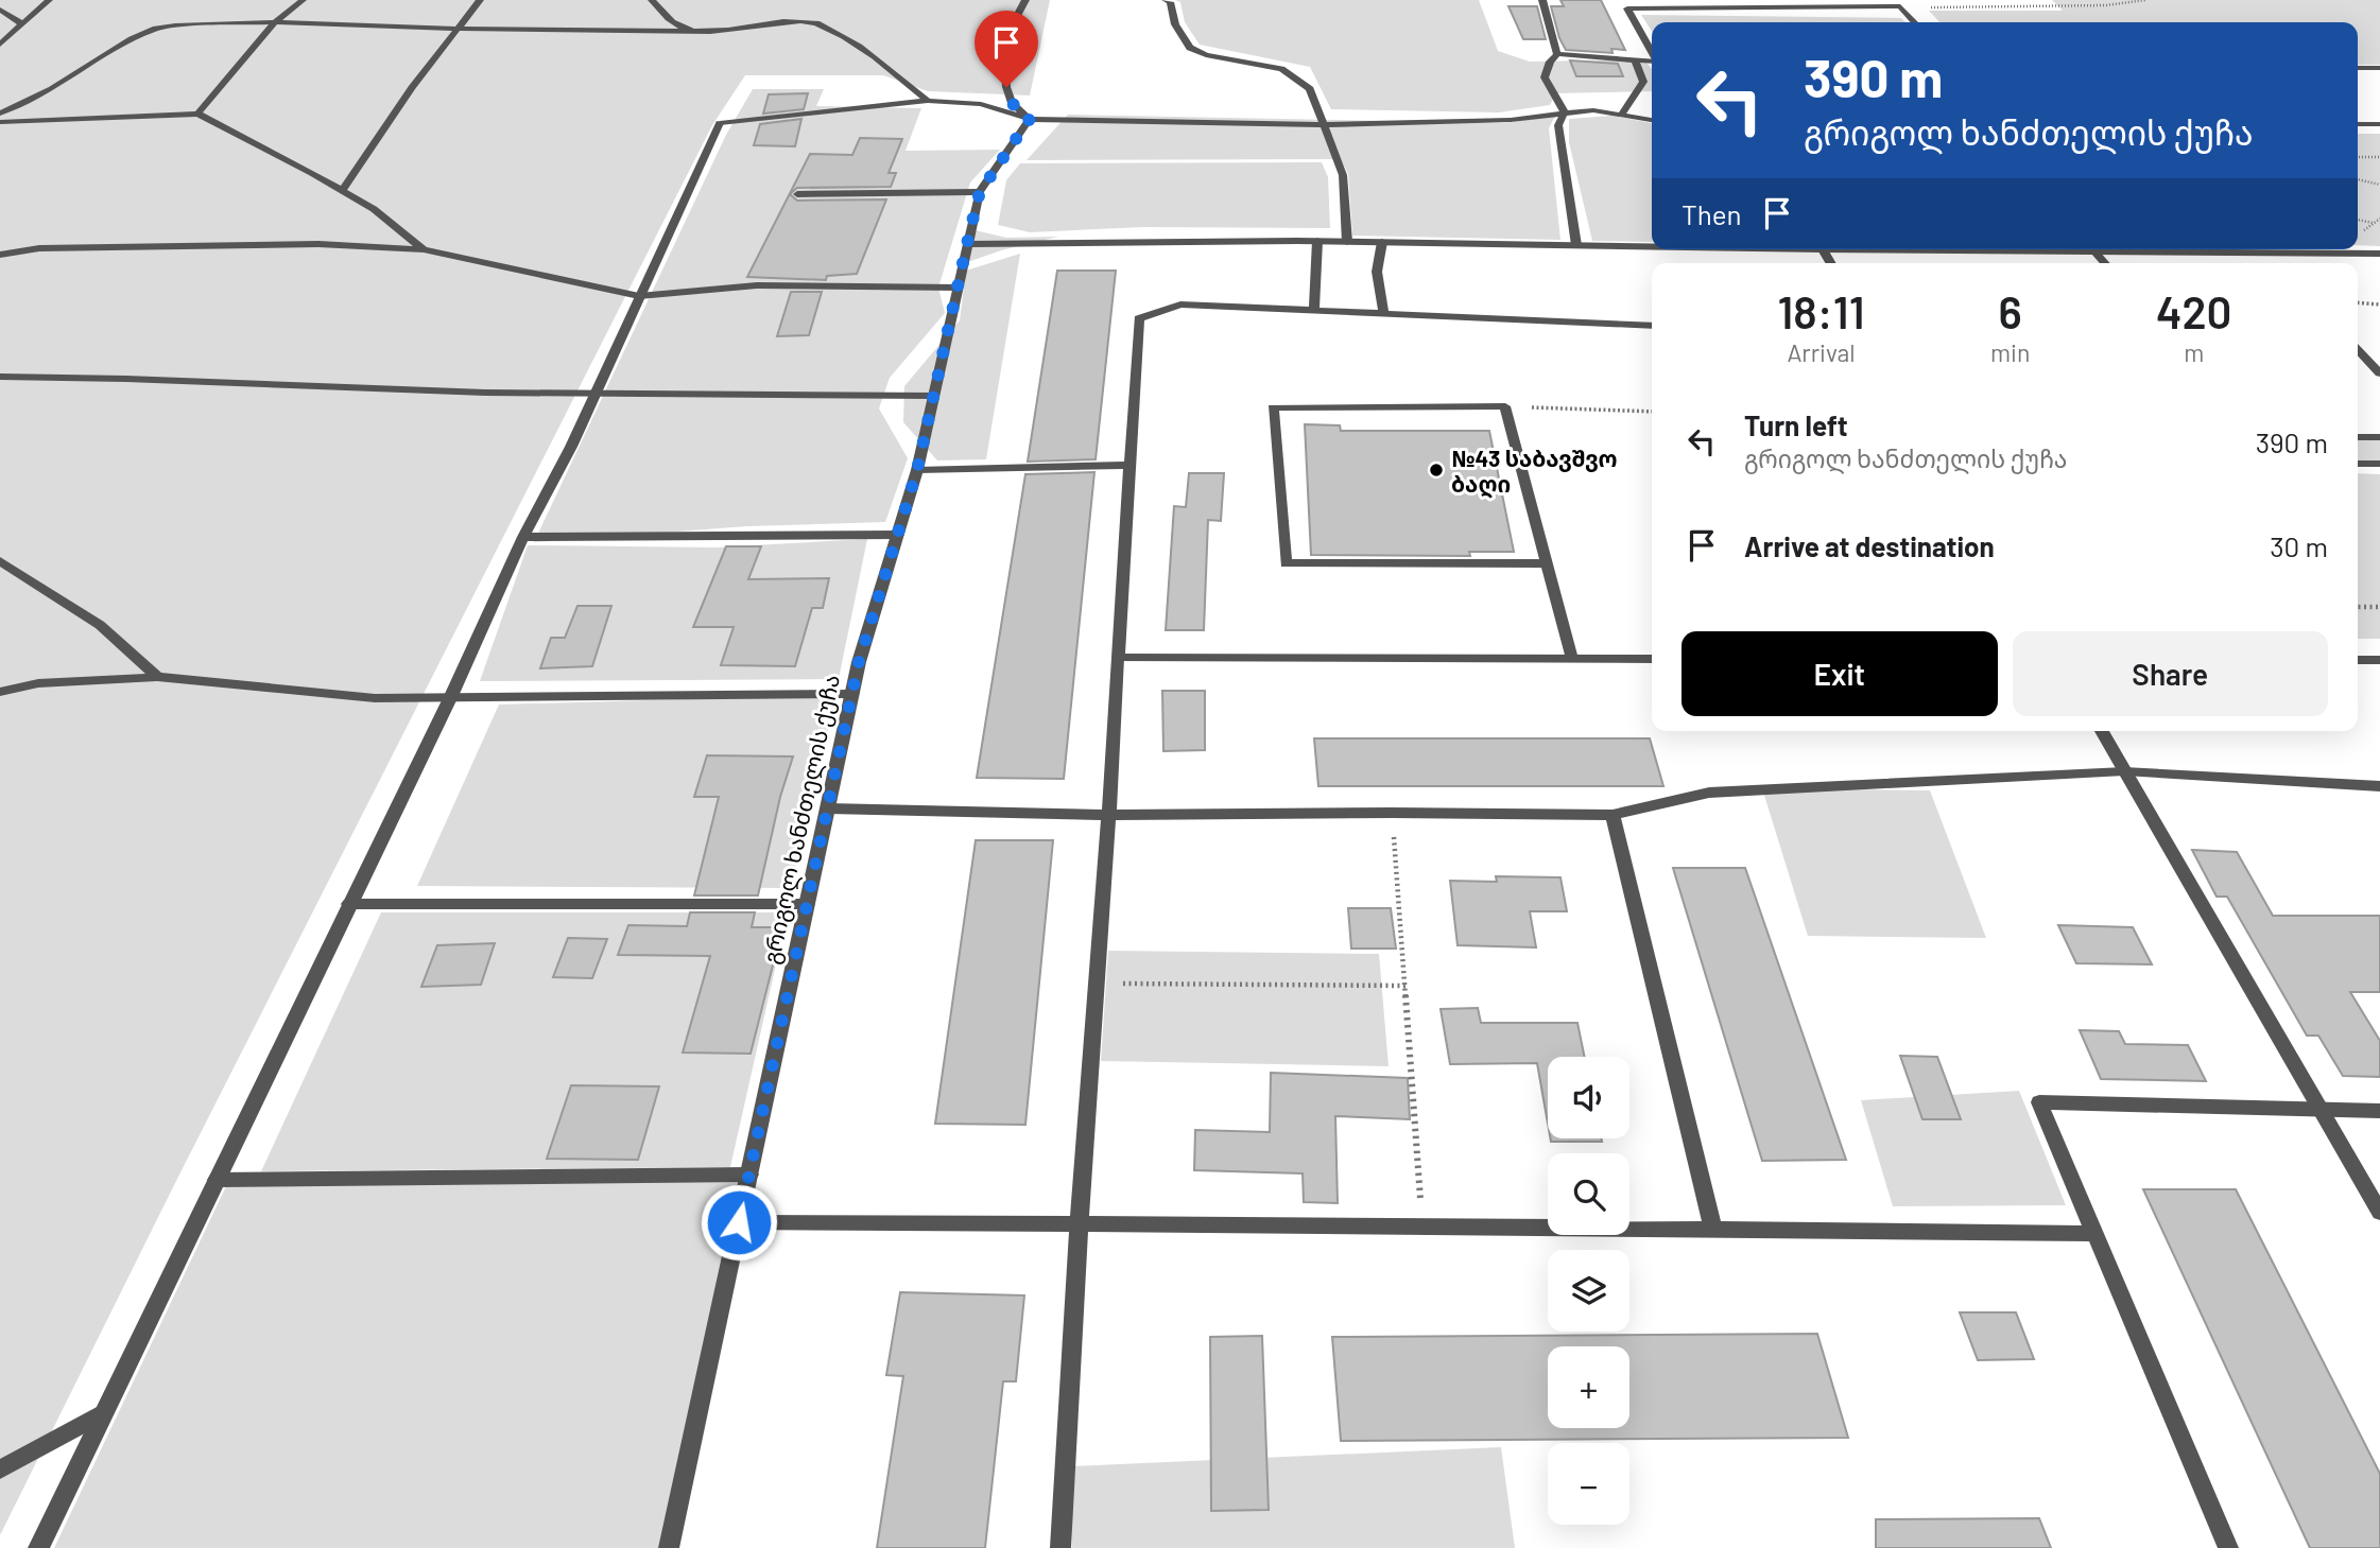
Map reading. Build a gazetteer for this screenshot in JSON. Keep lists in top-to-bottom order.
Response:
{
  "streets": {
    "street": ["გრიგოლ ხანძთელის ქუჩა"]
  },
  "places": ["№43 საბავშვო ბაღი"],
  "page": {
    "turn": ["390 m", "გრიგოლ ხანძთელის ქუჩა"],
    "then": "Then",
    "eta": [
      "18:11",
      "Arrival",
      "6",
      "min",
      "420",
      "m"
    ],
    "list": [
      {
        "name": "Turn left",
        "note": "გრიგოლ ხანძთელის ქუჩა",
        "value": "390 m"
      },
      {
        "name": "Arrive at destination",
        "value": "30 m"
      }
    ],
    "buttons": ["Exit", "Share"],
    "map_buttons": ["+", "−"]
  }
}
